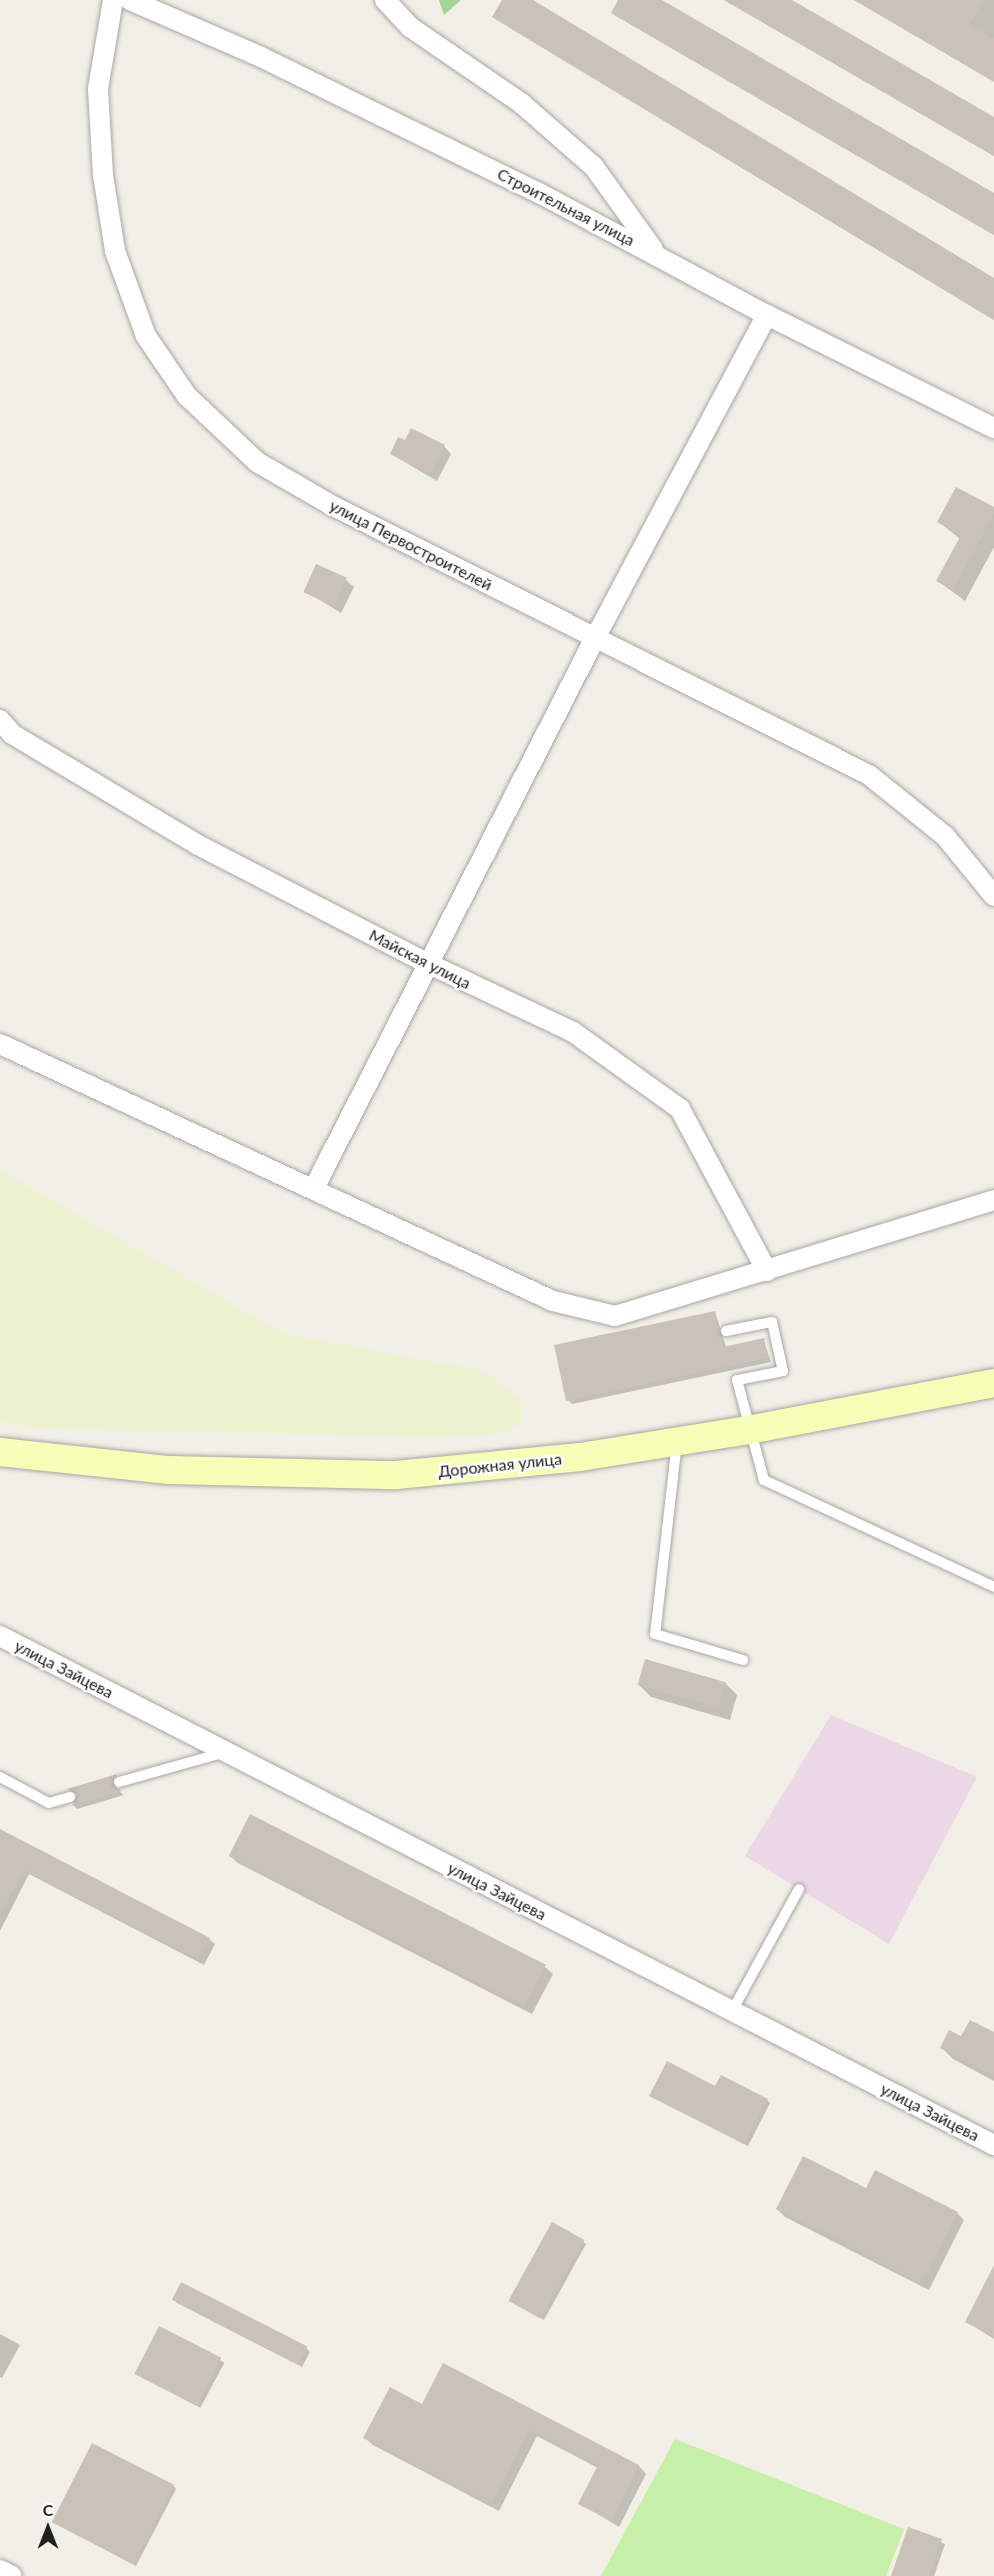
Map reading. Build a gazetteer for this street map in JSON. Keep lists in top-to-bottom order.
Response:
{
  "streets": {
    "street": [
      "Строительная улица",
      "улица Первостроителей",
      "Майская улица",
      "Дорожная улица",
      "улица Зайцева"
    ]
  },
  "north": "top"
}
